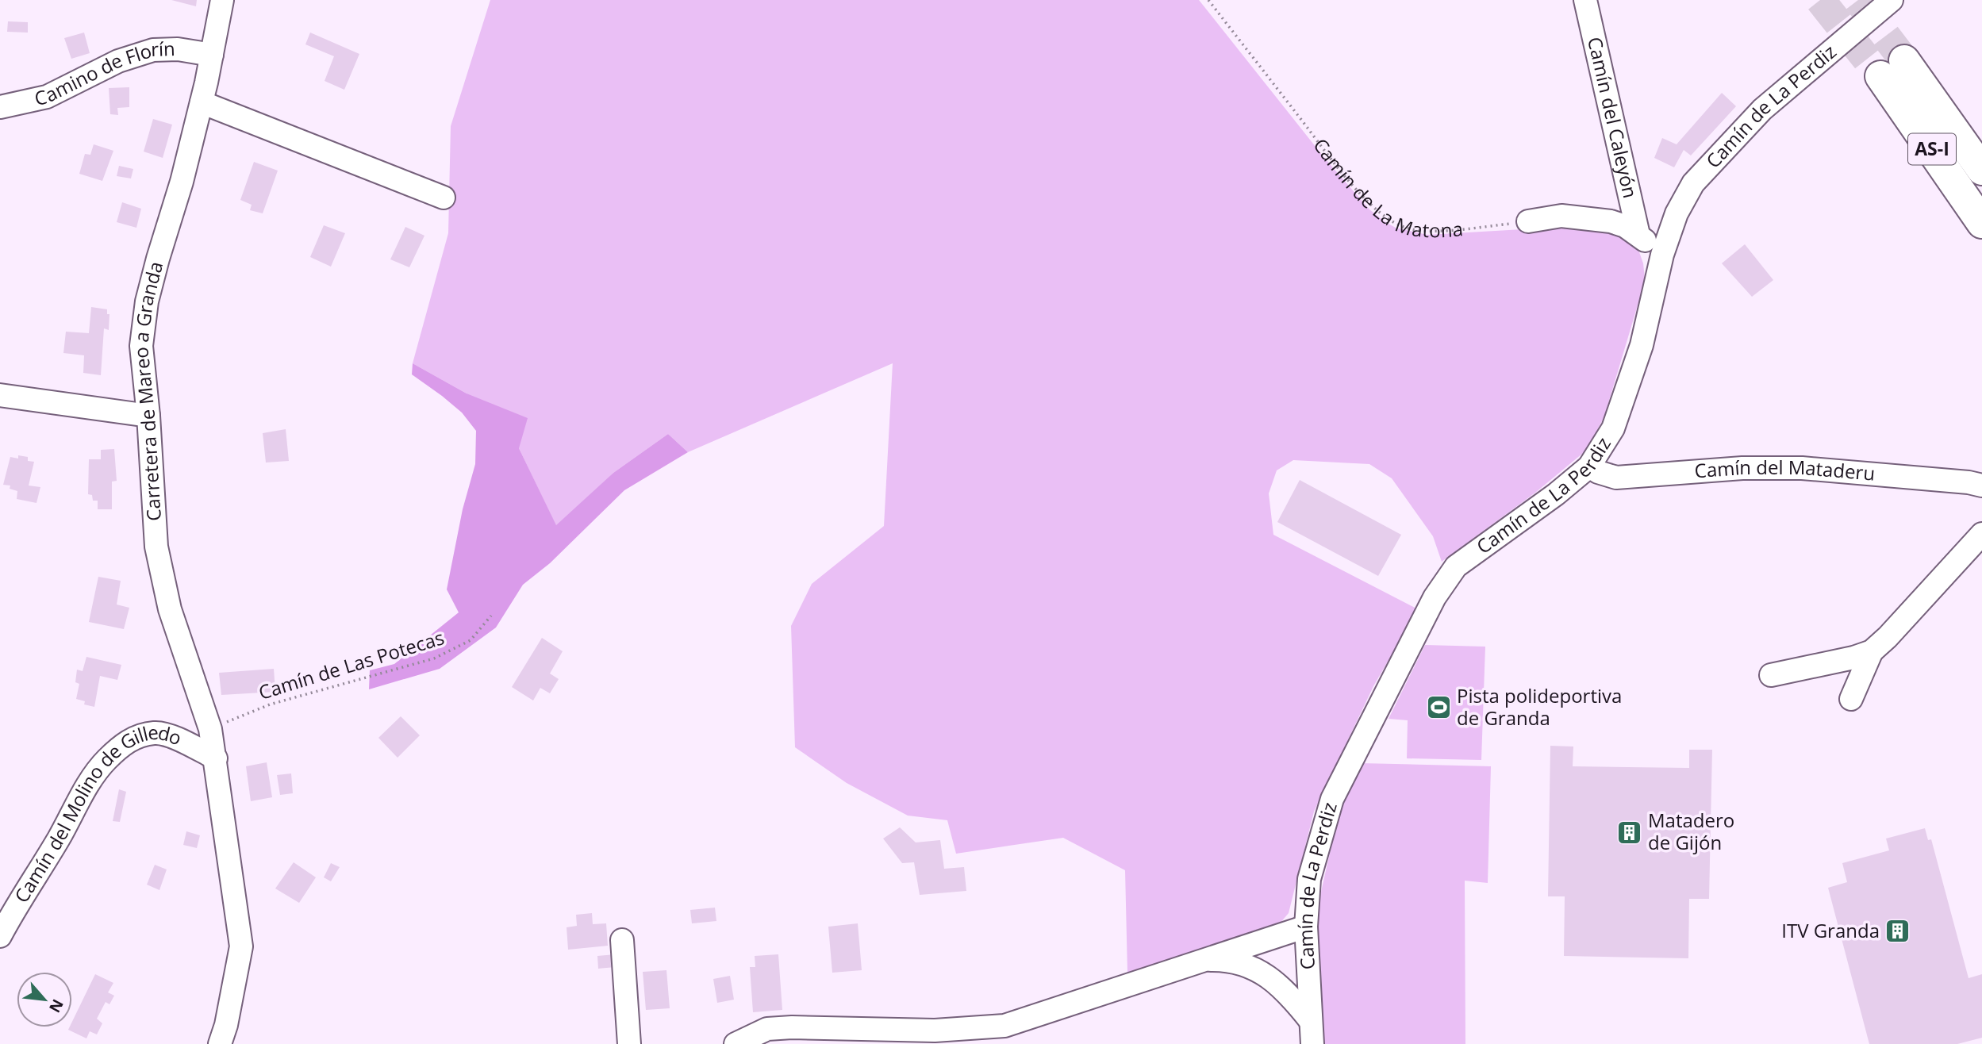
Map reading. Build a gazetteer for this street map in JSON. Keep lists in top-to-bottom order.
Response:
{
  "streets": {
    "highway": ["AS-I"],
    "street": [
      "Camino de Florín",
      "Camín de La Perdiz",
      "Camín del Caleyón",
      "Carretera de Mareo a Granda",
      "Camín del Mataderu",
      "Camín del Molino de Gilledo"
    ],
    "path": ["Camín de La Matona", "Camín de Las Potecas"]
  },
  "crossings": [
    ["Camino de Florín", "Carretera de Mareo a Granda"],
    ["Camín de La Perdiz", "Camín del Mataderu"],
    ["Carretera de Mareo a Granda", "Camín de Las Potecas"],
    ["Carretera de Mareo a Granda", "Camín del Molino de Gilledo"]
  ],
  "places": {
    "sports": ["Pista polideportiva de Granda"],
    "building": ["Matadero de Gijón", "ITV Granda"]
  },
  "north": "bottom right"
}
